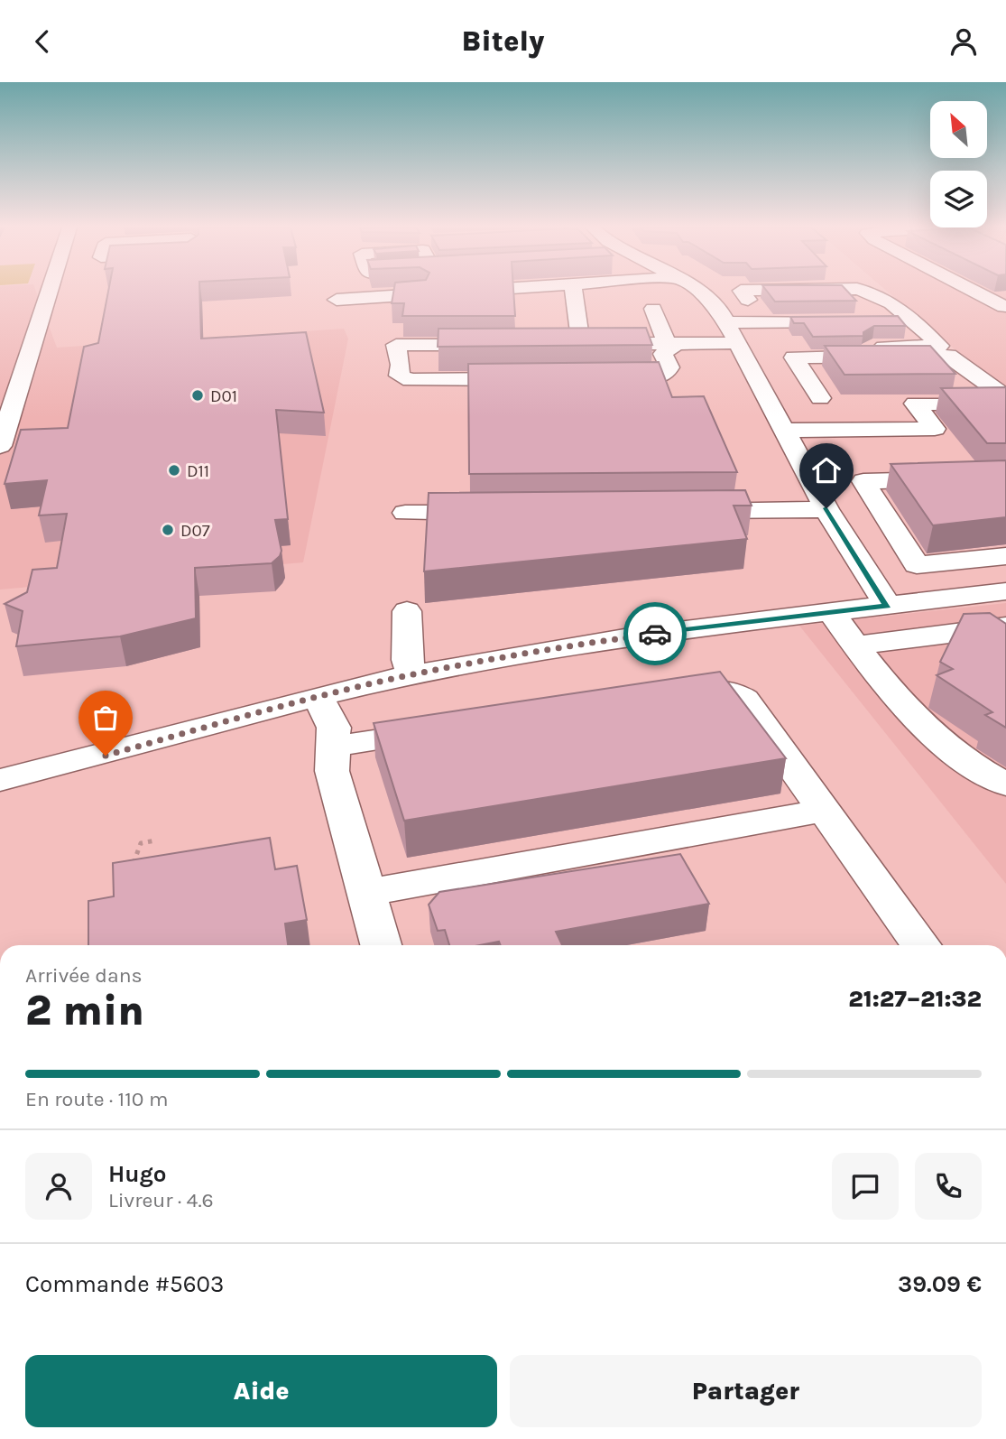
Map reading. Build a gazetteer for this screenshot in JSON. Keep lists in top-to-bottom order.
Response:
{
  "places": ["D01", "D11", "D07"],
  "north": "top left",
  "page": {
    "header": "Bitely",
    "heading": ["2 min", "Arrivée dans", "21:27–21:32"],
    "panel": [
      "Hugo",
      "Livreur · 4.6",
      "Commande #5603",
      "39.09 €"
    ],
    "bar": "En route · 110 m",
    "buttons": ["Aide", "Partager"]
  }
}
